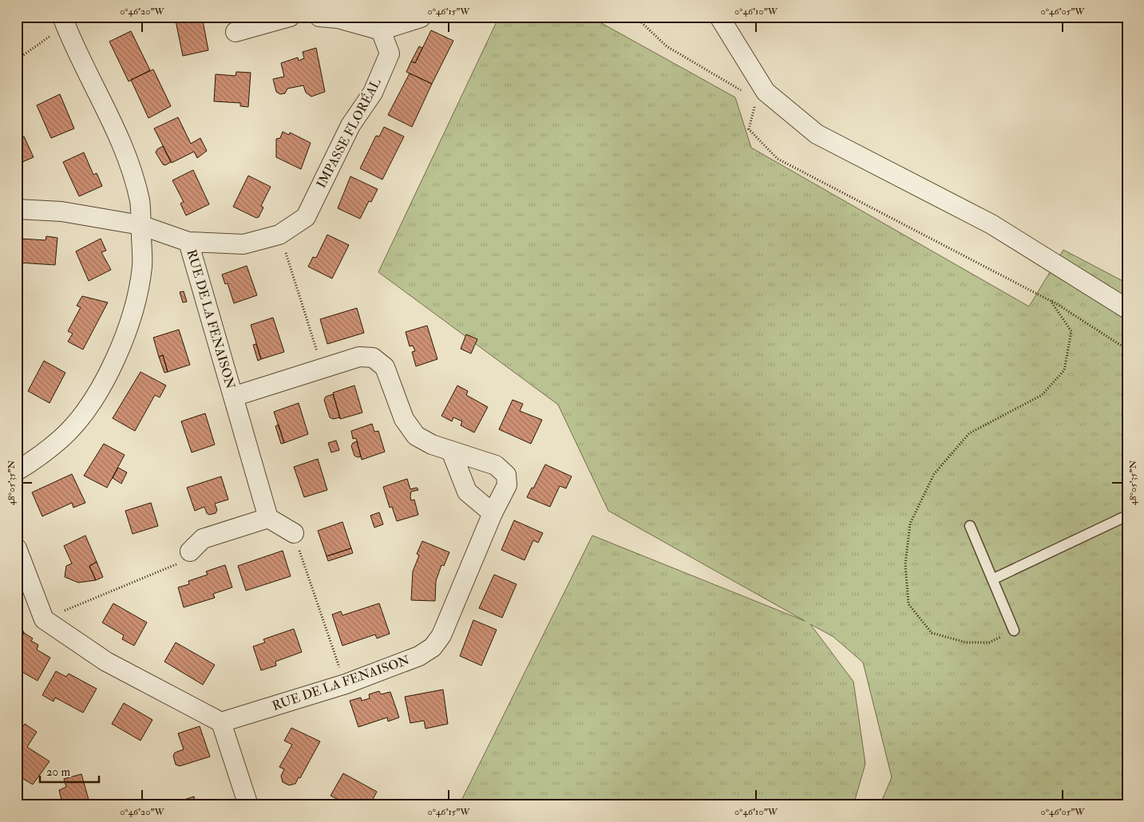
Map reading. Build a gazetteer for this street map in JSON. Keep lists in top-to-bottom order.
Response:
{
  "streets": {
    "street": ["IMPASSE FLORÉAL", "RUE DE LA FENAISON"]
  },
  "crossings": [
    ["IMPASSE FLORÉAL", "RUE DE LA FENAISON"]
  ],
  "scale_bar": "20 m",
  "coordinates": [
    "0°46'20\"W",
    "0°46'15\"W",
    "0°46'10\"W",
    "0°46'05\"W",
    "48°05'35\"N"
  ]
}
